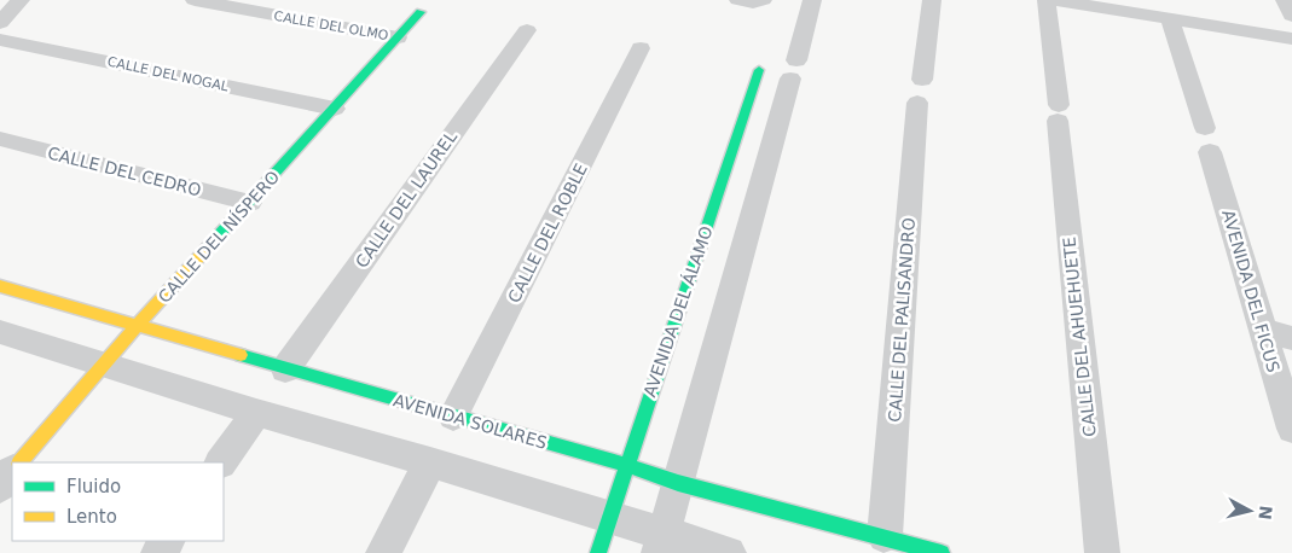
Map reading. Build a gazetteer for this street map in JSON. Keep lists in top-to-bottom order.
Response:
{
  "streets": {
    "street": [
      "CALLE DEL OLMO",
      "CALLE DEL NOGAL",
      "CALLE DEL CEDRO",
      "CALLE DEL LAUREL",
      "CALLE DEL ROBLE",
      "CALLE DEL NÍSPERO",
      "AVENIDA DEL FICUS",
      "AVENIDA DEL ÁLAMO",
      "CALLE DEL PALISANDRO",
      "CALLE DEL AHUEHUETE",
      "AVENIDA SOLARES"
    ]
  },
  "crossings": [
    ["CALLE DEL OLMO", "CALLE DEL NÍSPERO"],
    ["CALLE DEL NOGAL", "CALLE DEL NÍSPERO"],
    ["CALLE DEL CEDRO", "CALLE DEL NÍSPERO"],
    ["CALLE DEL LAUREL", "AVENIDA SOLARES"],
    ["CALLE DEL ROBLE", "AVENIDA SOLARES"],
    ["CALLE DEL NÍSPERO", "AVENIDA SOLARES"],
    ["AVENIDA DEL ÁLAMO", "AVENIDA SOLARES"],
    ["CALLE DEL PALISANDRO", "AVENIDA SOLARES"]
  ],
  "legend": ["Fluido", "Lento"],
  "north": "right"
}
